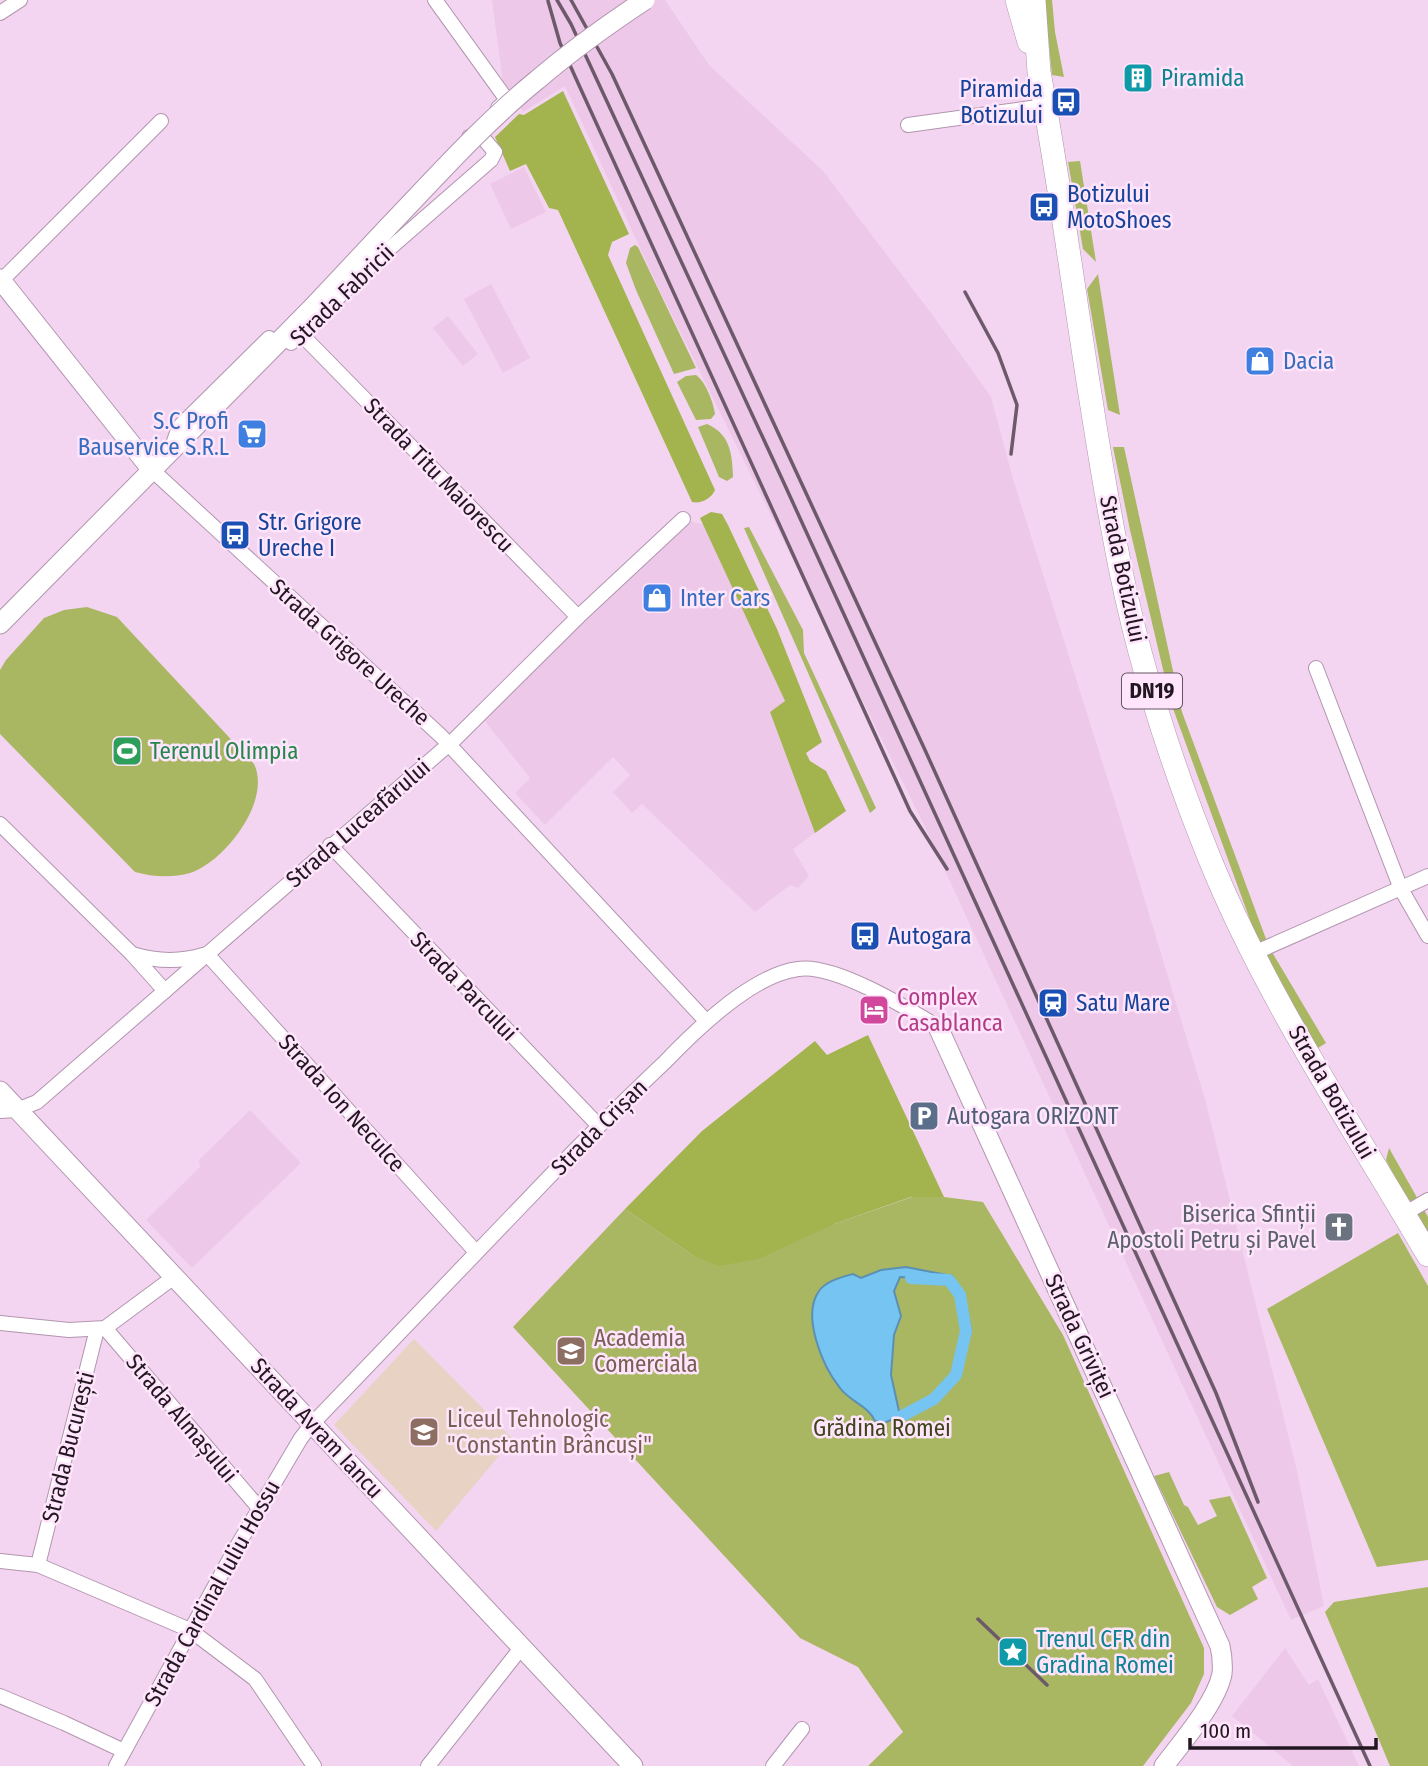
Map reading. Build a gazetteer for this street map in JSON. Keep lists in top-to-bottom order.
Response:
{
  "streets": {
    "main road": ["Strada Botizului", "DN19"],
    "street": [
      "Strada Fabricii",
      "Strada Titu Maiorescu",
      "Strada Grigore Ureche",
      "Strada Luceafărului",
      "Strada Parcului",
      "Strada Ion Neculce",
      "Strada Crișan",
      "Strada Griviței",
      "Strada Almașului",
      "Strada Avram Iancu",
      "Strada București",
      "Strada Cardinal Iuliu Hossu"
    ]
  },
  "crossings": [
    ["Strada Fabricii", "Strada Titu Maiorescu"],
    ["Strada Fabricii", "Strada Grigore Ureche"],
    ["Strada Titu Maiorescu", "Strada Luceafărului"],
    ["Strada Grigore Ureche", "Strada Luceafărului"],
    ["Strada Grigore Ureche", "Strada Crișan"],
    ["Strada Luceafărului", "Strada Parcului"],
    ["Strada Luceafărului", "Strada Ion Neculce"],
    ["Strada Luceafărului", "Strada Avram Iancu"],
    ["Strada Parcului", "Strada Crișan"],
    ["Strada Ion Neculce", "Strada Crișan"],
    ["Strada Crișan", "Strada Griviței"],
    ["Strada Crișan", "Strada Avram Iancu"],
    ["Strada Crișan", "Strada Cardinal Iuliu Hossu"],
    ["Strada Almașului", "Strada București"],
    ["Strada Almașului", "Strada Cardinal Iuliu Hossu"],
    ["Strada Avram Iancu", "Strada Cardinal Iuliu Hossu"]
  ],
  "parks": ["Grădina Romei"],
  "places": {
    "building": ["Piramida"],
    "bus stop": [
      "Piramida Botizului",
      "Botizului MotoShoes",
      "Str. Grigore Ureche I",
      "Autogara"
    ],
    "shop": ["Dacia", "Inter Cars"],
    "supermarket": ["S.C Profi Bauservice S.R.L"],
    "sports": ["Terenul Olimpia"],
    "station": ["Satu Mare"],
    "hotel": ["Complex Casablanca"],
    "parking": ["Autogara ORIZONT"],
    "church": ["Biserica Sfinții Apostoli Petru și Pavel"],
    "school or university": ["Academia Comerciala", "Liceul Tehnologic \"Constantin Brâncuși\""],
    "place": ["Trenul CFR din Gradina Romei"]
  },
  "scale_bar": "100 m"
}
